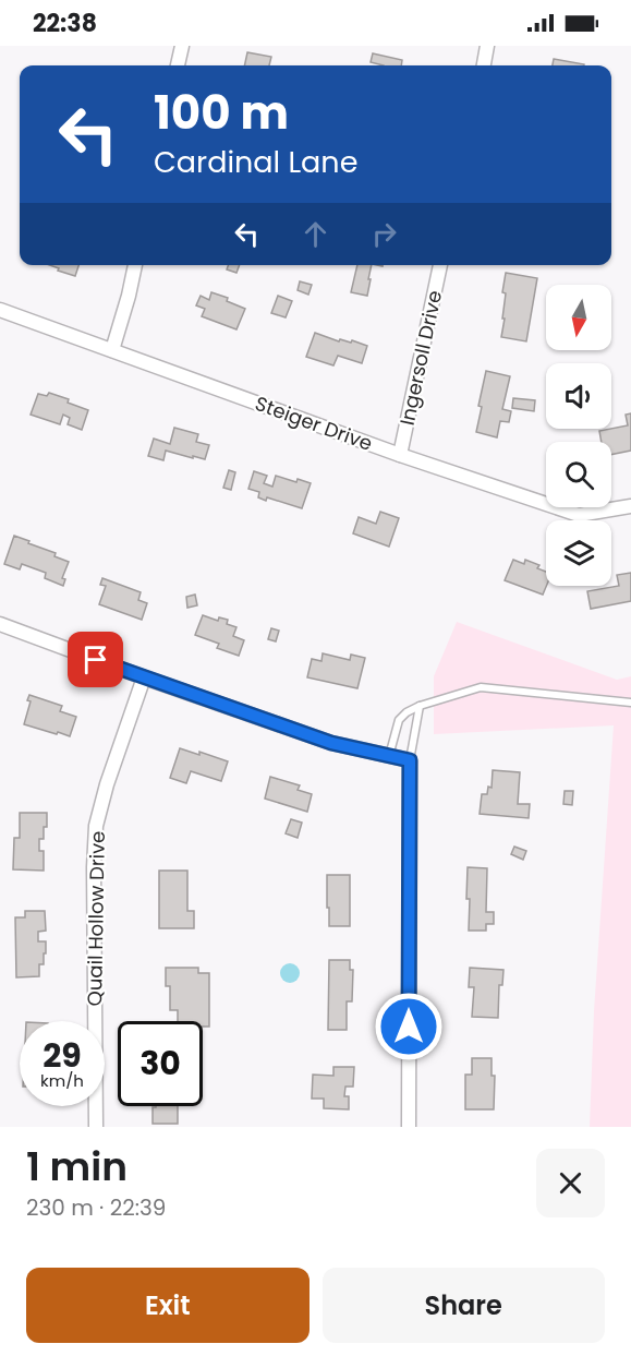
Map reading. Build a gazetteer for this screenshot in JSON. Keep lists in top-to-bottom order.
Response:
{
  "streets": {
    "street": ["Ingersoll Drive", "Steiger Drive", "Quail Hollow Drive"]
  },
  "crossings": [
    ["Ingersoll Drive", "Steiger Drive"]
  ],
  "north": "bottom",
  "page": {
    "status": "22:38",
    "turn": ["100 m", "Cardinal Lane"],
    "speed": "29 km/h",
    "limit": "30",
    "heading": ["1 min", "230 m · 22:39"],
    "buttons": ["Exit", "Share"]
  }
}
